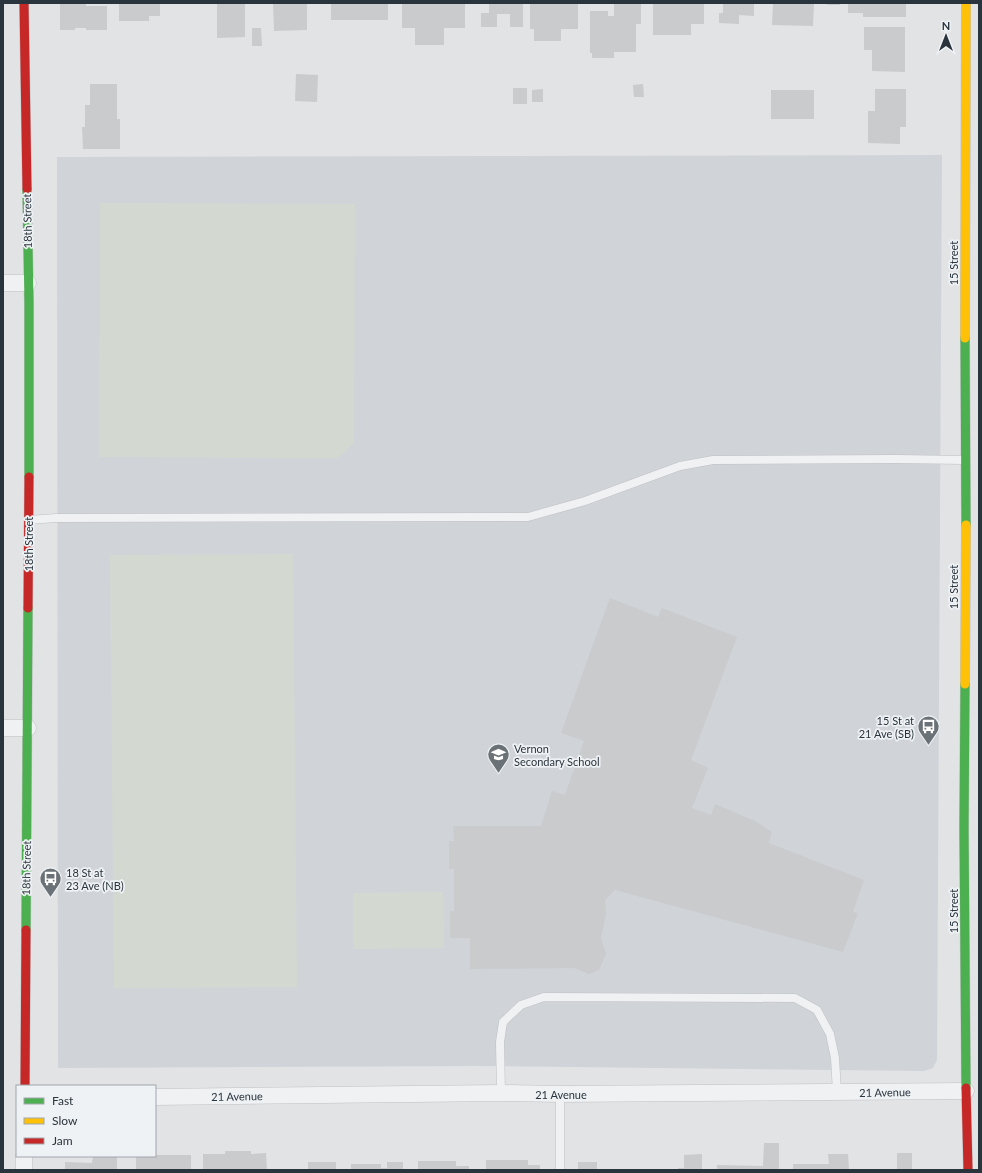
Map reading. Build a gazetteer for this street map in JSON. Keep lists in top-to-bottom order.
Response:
{
  "streets": {
    "street": ["18th Street", "15 Street", "21 Avenue"]
  },
  "crossings": [
    ["15 Street", "21 Avenue"]
  ],
  "places": {
    "bus stop": ["15 St at 21 Ave (SB)", "18 St at 23 Ave (NB)"],
    "school or university": ["Vernon Secondary School"]
  },
  "legend": ["Fast", "Slow", "Jam"],
  "north": "top"
}
